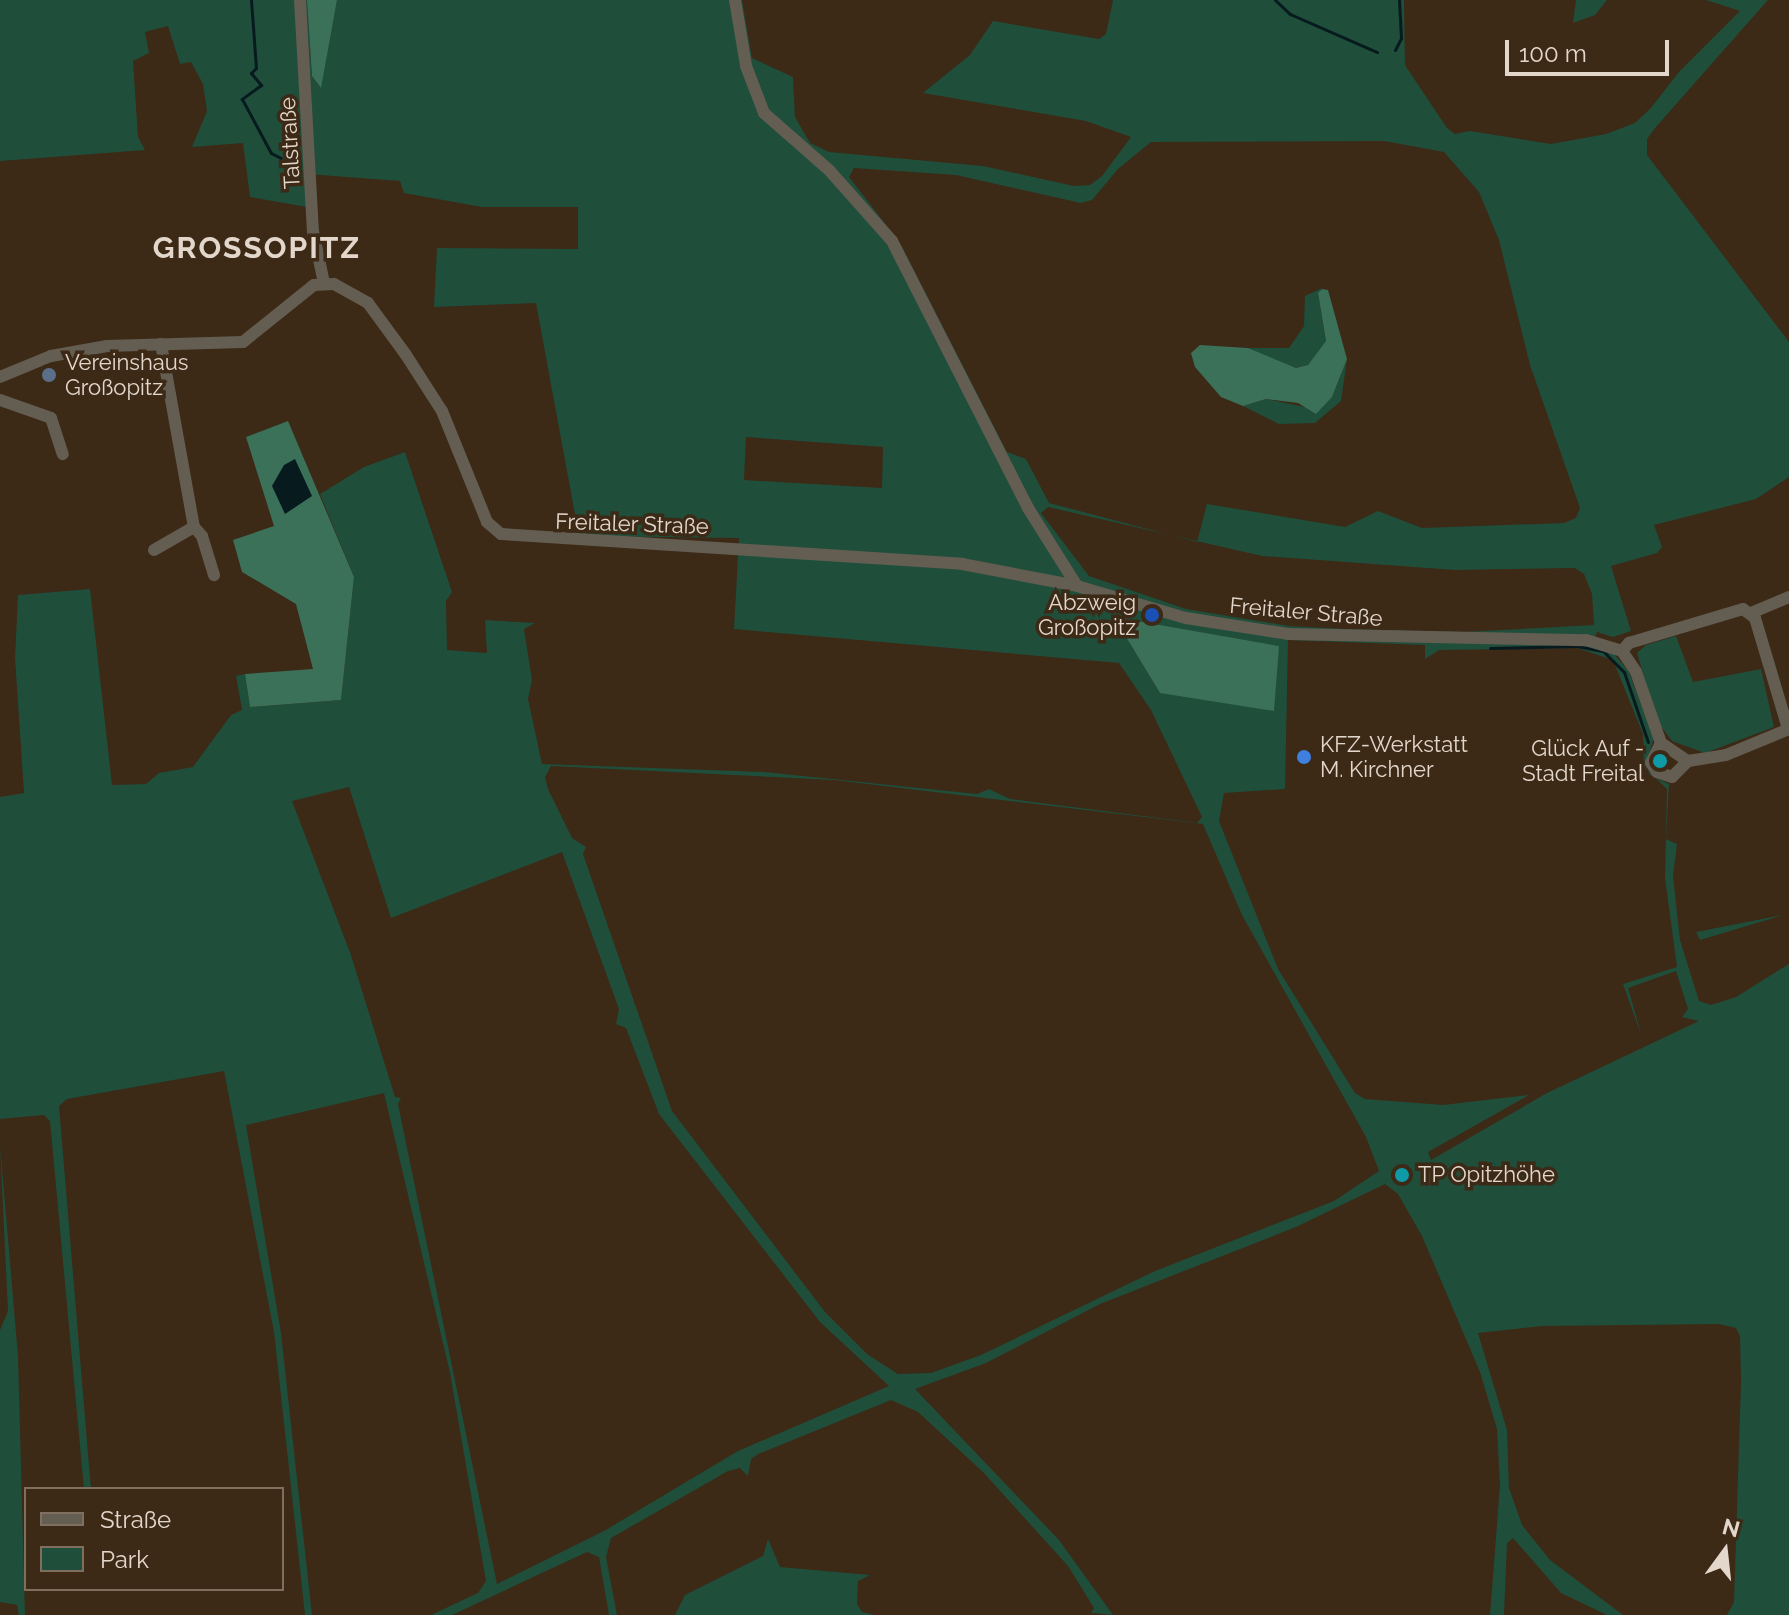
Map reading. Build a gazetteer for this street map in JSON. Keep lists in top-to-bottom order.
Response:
{
  "streets": {
    "street": ["Talstraße", "Freitaler Straße"]
  },
  "crossings": [
    ["Talstraße", "Freitaler Straße"]
  ],
  "districts": ["GROSSOPITZ"],
  "places": [
    "Vereinshaus Großopitz",
    "Abzweig Großopitz",
    "KFZ-Werkstatt M. Kirchner",
    "Glück Auf - Stadt Freital",
    "TP Opitzhöhe"
  ],
  "legend": ["Straße", "Park"],
  "scale_bar": "100 m",
  "north": "top"
}
